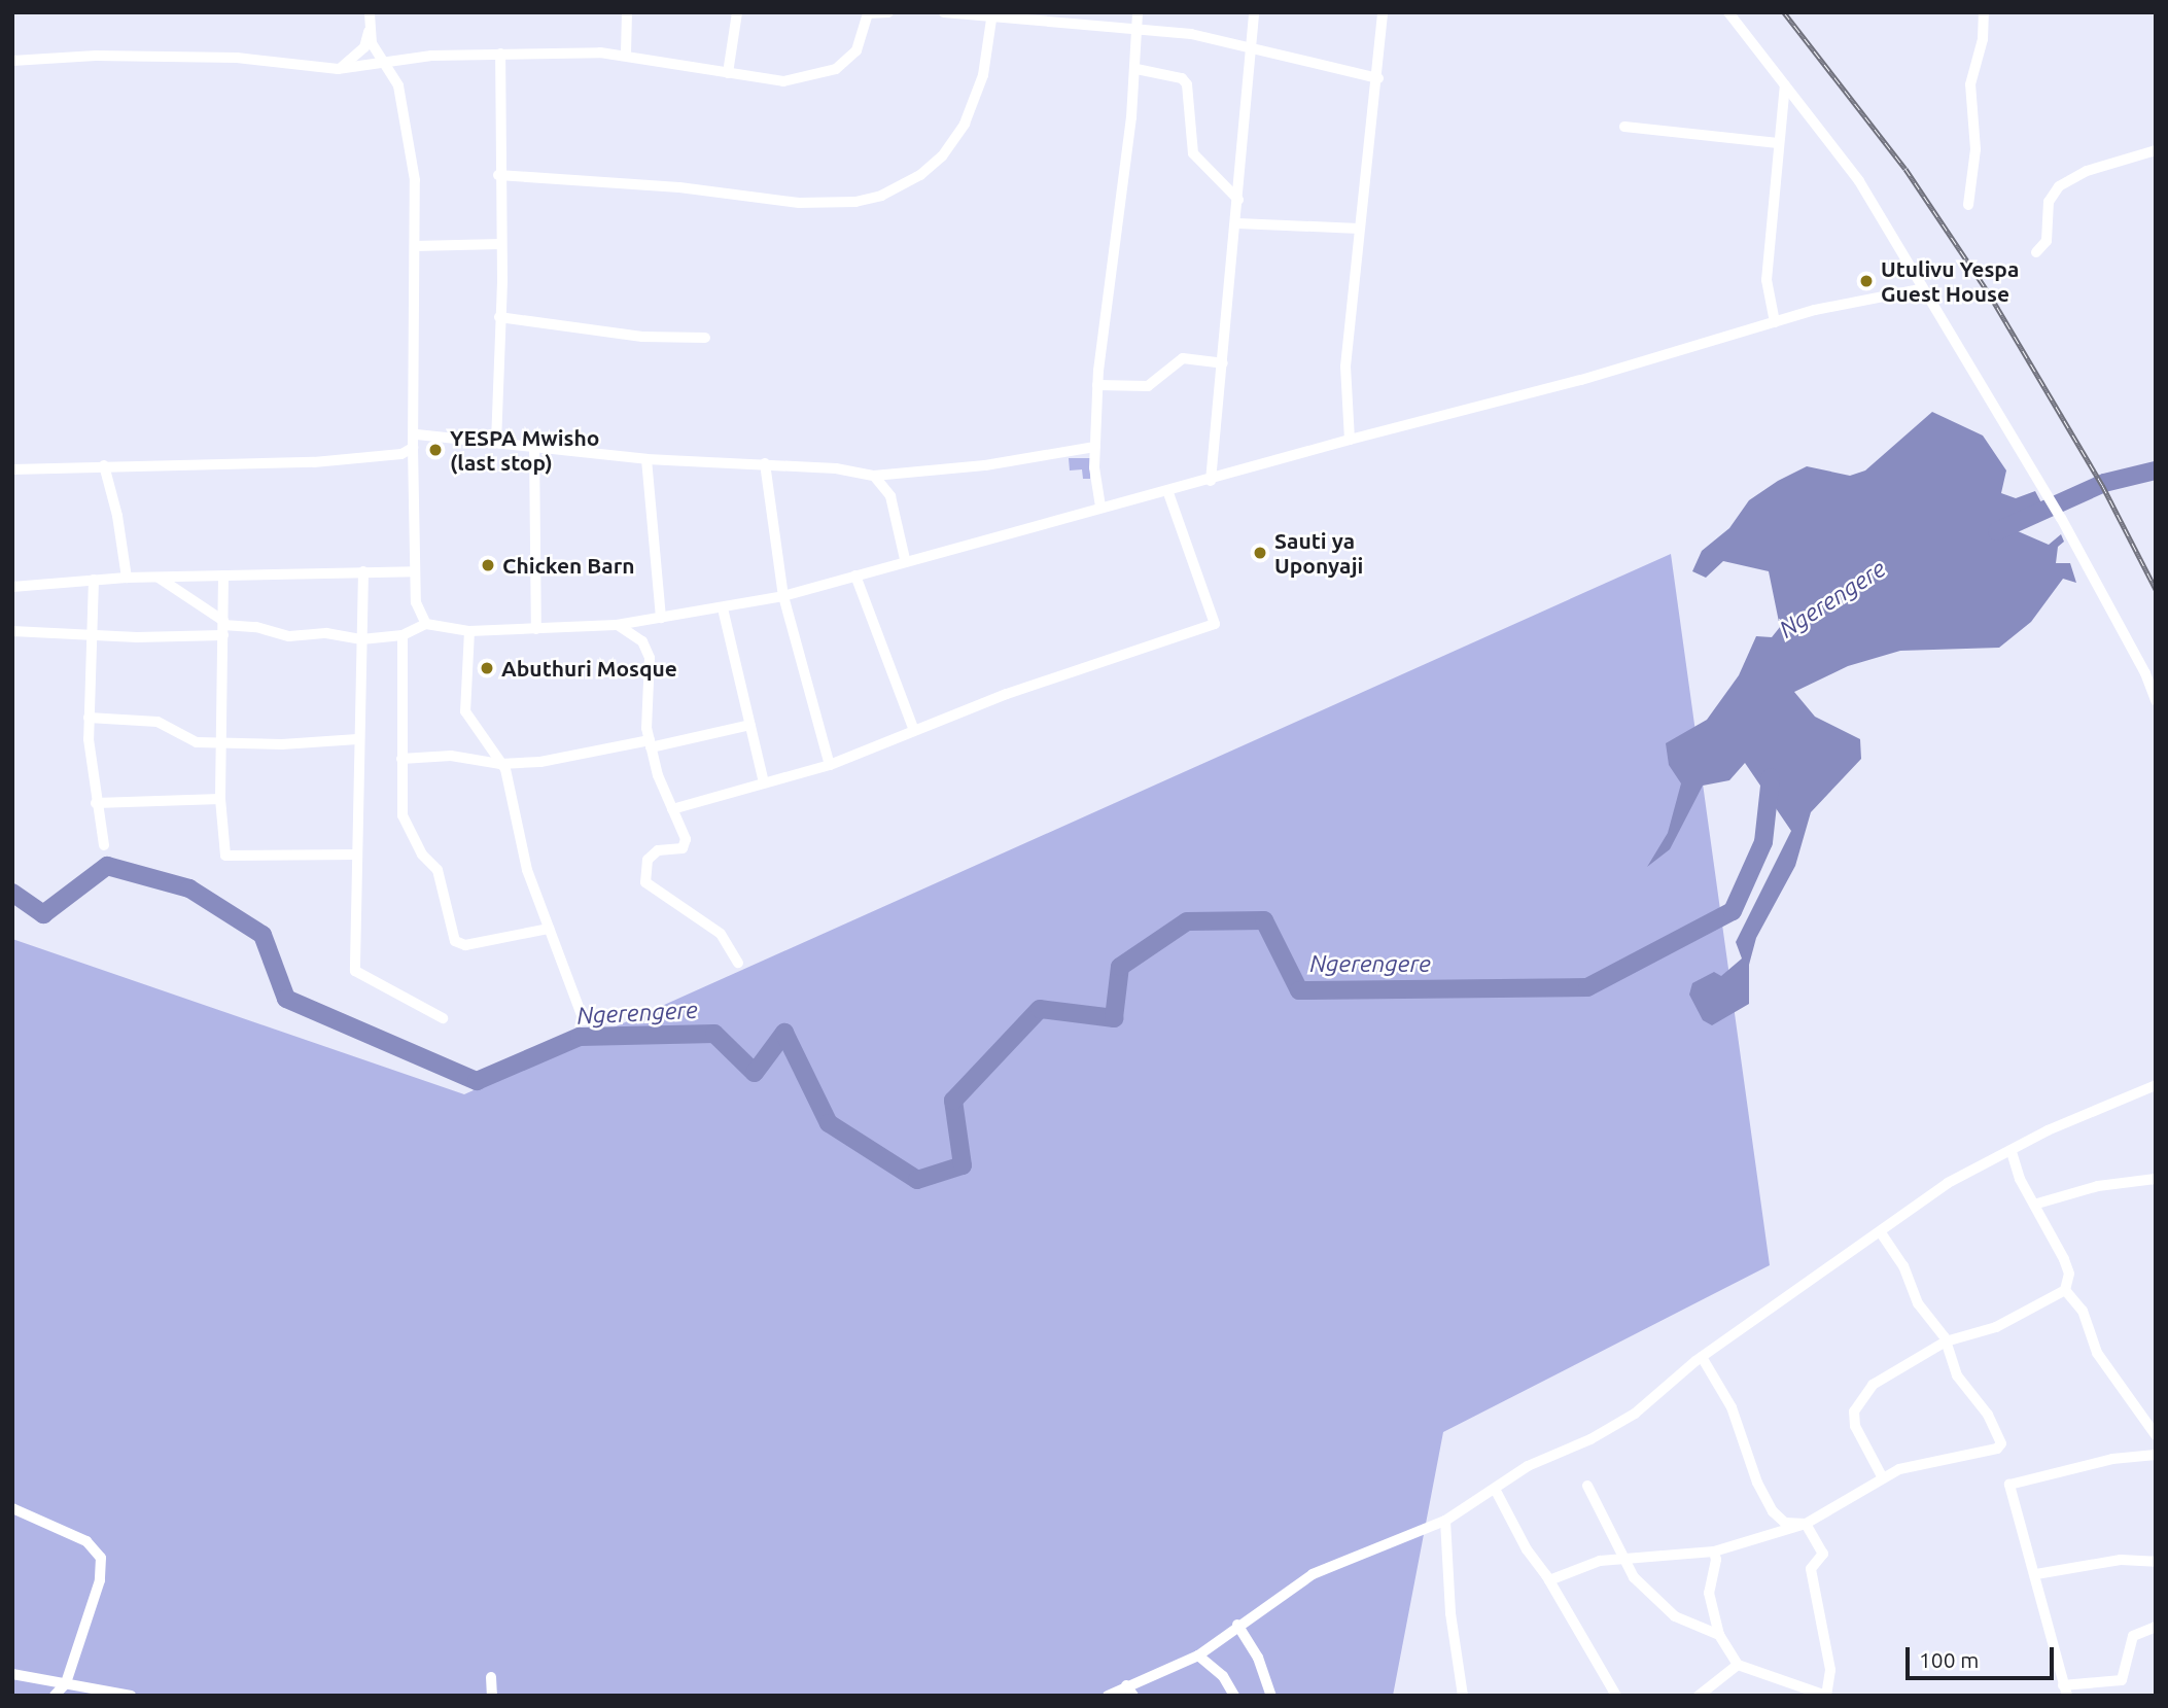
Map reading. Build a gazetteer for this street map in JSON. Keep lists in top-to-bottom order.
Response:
{
  "water": ["Ngerengere"],
  "places": [
    "Utulivu Yespa Guest House",
    "YESPA Mwisho (last stop)",
    "Sauti ya Uponyaji",
    "Chicken Barn",
    "Abuthuri Mosque"
  ],
  "scale_bar": "100 m"
}
